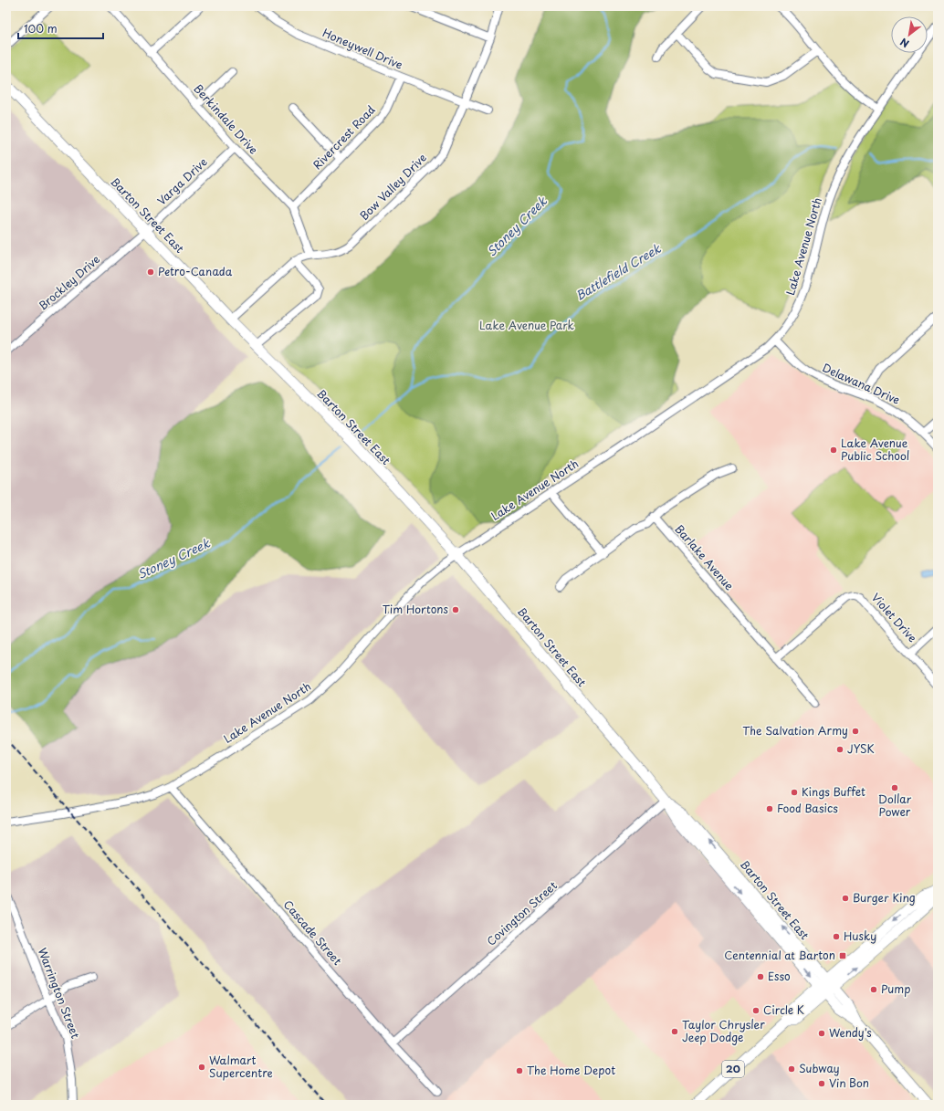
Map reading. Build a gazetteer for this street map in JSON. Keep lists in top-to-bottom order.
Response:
{
  "streets": {
    "main road": ["Barton Street East", "20"],
    "street": [
      "Honeywell Drive",
      "Berkindale Drive",
      "Rivercrest Road",
      "Varga Drive",
      "Bow Valley Drive",
      "Lake Avenue North",
      "Brockley Drive",
      "Delawana Drive",
      "Barlake Avenue",
      "Violet Drive",
      "Covington Street",
      "Cascade Street",
      "Warrington Street"
    ]
  },
  "crossings": [
    ["Honeywell Drive", "Rivercrest Road"],
    ["Honeywell Drive", "Bow Valley Drive"],
    ["Berkindale Drive", "Rivercrest Road"],
    ["Berkindale Drive", "Varga Drive"],
    ["Berkindale Drive", "Bow Valley Drive"],
    ["Varga Drive", "Barton Street East"],
    ["Varga Drive", "Brockley Drive"],
    ["Bow Valley Drive", "Barton Street East"],
    ["Barton Street East", "Lake Avenue North"],
    ["Barton Street East", "Brockley Drive"],
    ["Barton Street East", "Covington Street"],
    ["Barton Street East", "20"],
    ["Lake Avenue North", "Delawana Drive"],
    ["Lake Avenue North", "Cascade Street"],
    ["Barlake Avenue", "Violet Drive"],
    ["Covington Street", "Cascade Street"]
  ],
  "water": ["Stoney Creek", "Battlefield Creek"],
  "parks": ["Lake Avenue Park"],
  "places": {
    "other": [
      "Petro-Canada",
      "Lake Avenue Public School",
      "Tim Hortons",
      "The Salvation Army",
      "JYSK",
      "Dollar Power",
      "Kings Buffet",
      "Food Basics",
      "Burger King",
      "Husky",
      "Esso",
      "Pump",
      "Circle K",
      "Taylor Chrysler Jeep Dodge",
      "Wendy's",
      "Walmart Supercentre",
      "Subway",
      "The Home Depot",
      "Vin Bon"
    ],
    "transit": ["Centennial at Barton"]
  },
  "scale_bar": "100 m",
  "north": "bottom left"
}
